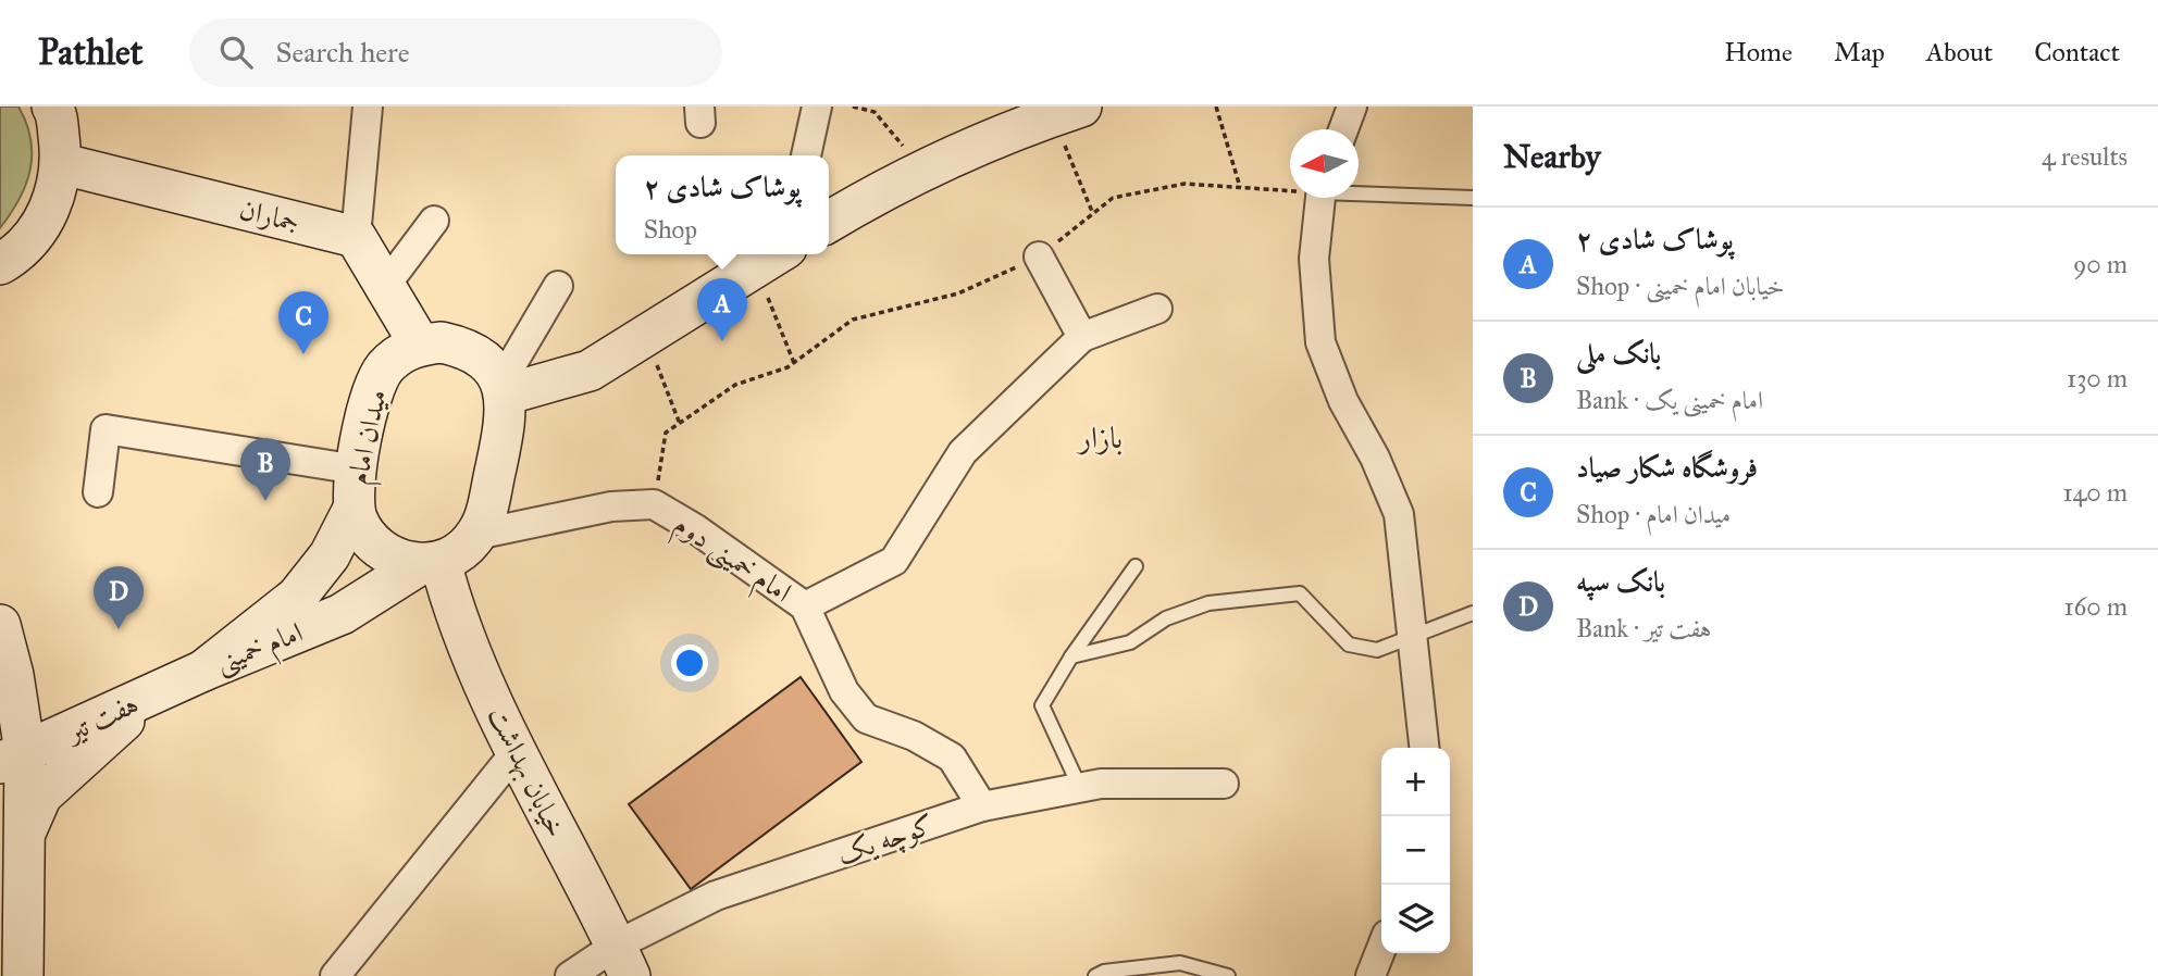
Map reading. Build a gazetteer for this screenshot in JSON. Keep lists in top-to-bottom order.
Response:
{
  "streets": {
    "main road": [
      "جماران",
      "میدان امام",
      "امام خمینی",
      "هفت تیر",
      "خیابان بهداشت"
    ],
    "street": ["امام خمینی دوم", "کوچه یک"]
  },
  "crossings": [
    ["میدان امام", "امام خمینی دوم"],
    ["میدان امام", "امام خمینی"],
    ["میدان امام", "خیابان بهداشت"],
    ["امام خمینی دوم", "امام خمینی"],
    ["امام خمینی دوم", "خیابان بهداشت"],
    ["امام خمینی دوم", "کوچه یک"],
    ["امام خمینی", "هفت تیر"],
    ["امام خمینی", "خیابان بهداشت"],
    ["خیابان بهداشت", "کوچه یک"]
  ],
  "districts": ["بازار"],
  "north": "left",
  "page": {
    "header": "Pathlet",
    "search": "Search here",
    "nav": [
      "Home",
      "Map",
      "About",
      "Contact"
    ],
    "heading": ["Nearby", "4 results"],
    "popup": ["پوشاک شادی ۲", "Shop"],
    "list": [
      {
        "mark": "A",
        "name": "پوشاک شادی ۲",
        "note": "Shop · خیابان امام خمینی",
        "value": "90 m"
      },
      {
        "mark": "B",
        "name": "بانک ملی",
        "note": "Bank · امام خمینی یک",
        "value": "130 m"
      },
      {
        "mark": "C",
        "name": "فروشگاه شکار صیاد",
        "note": "Shop · میدان امام",
        "value": "140 m"
      },
      {
        "mark": "D",
        "name": "بانک سپه",
        "note": "Bank · هفت تیر",
        "value": "160 m"
      }
    ],
    "pins": [
      "A",
      "C",
      "B",
      "D"
    ],
    "map_buttons": ["+", "−"]
  }
}
